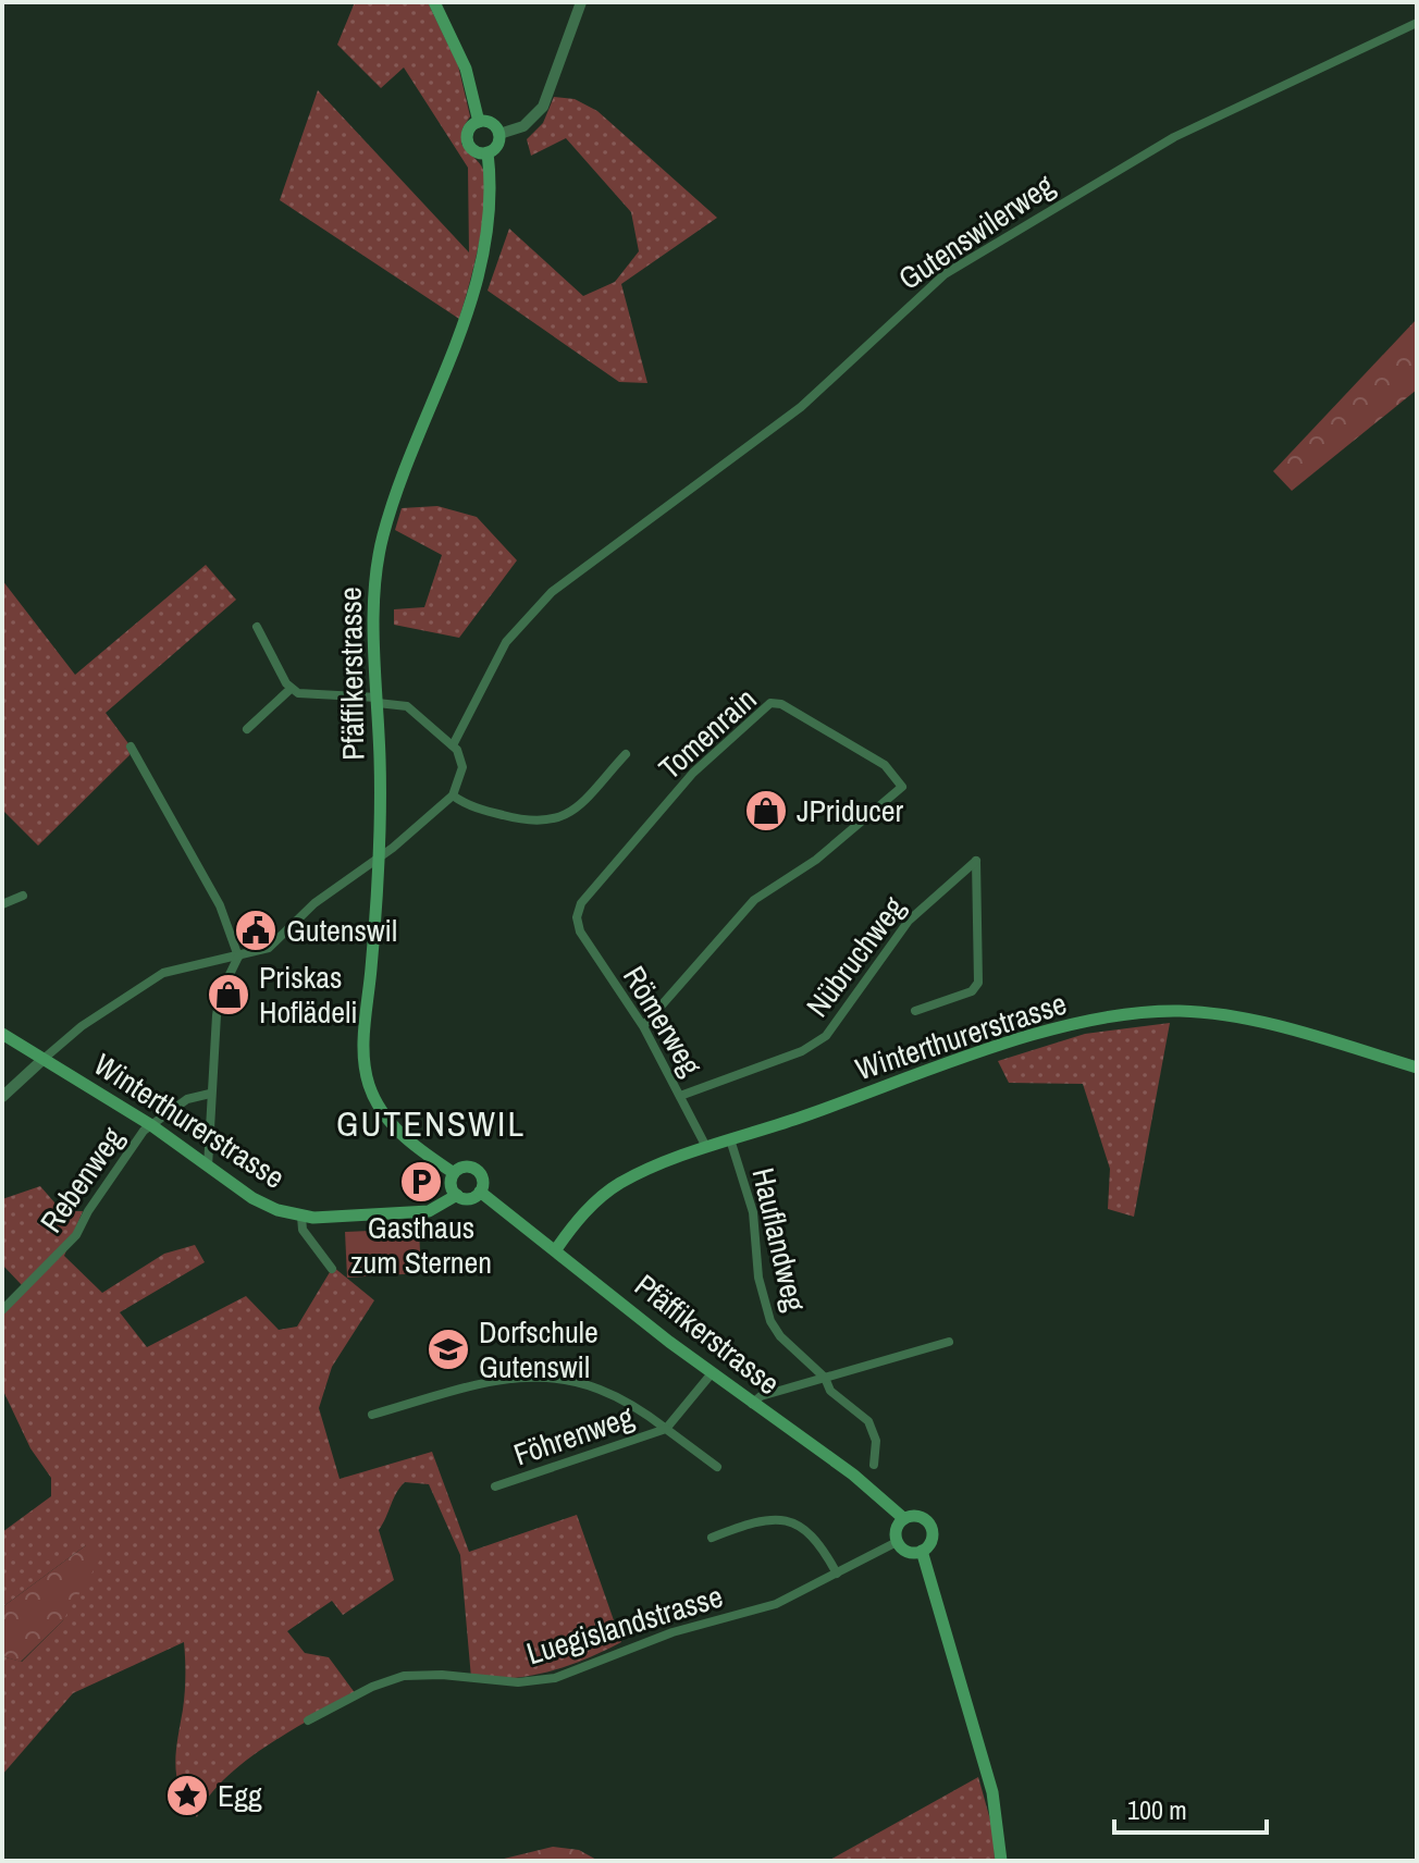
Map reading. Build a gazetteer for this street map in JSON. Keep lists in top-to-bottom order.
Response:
{
  "streets": {
    "main road": ["Pfäffikerstrasse", "Winterthurerstrasse"],
    "street": [
      "Gutenswilerweg",
      "Tomenrain",
      "Nübruchweg",
      "Römerweg",
      "Rebenweg",
      "Hauflandweg",
      "Föhrenweg",
      "Luegislandstrasse"
    ]
  },
  "crossings": [
    ["Pfäffikerstrasse", "Winterthurerstrasse"],
    ["Pfäffikerstrasse", "Luegislandstrasse"],
    ["Tomenrain", "Römerweg"],
    ["Nübruchweg", "Römerweg"],
    ["Römerweg", "Winterthurerstrasse"],
    ["Winterthurerstrasse", "Rebenweg"],
    ["Winterthurerstrasse", "Hauflandweg"]
  ],
  "districts": ["GUTENSWIL"],
  "places": {
    "shop": ["JPriducer", "Priskas Hoflädeli"],
    "public building": ["Gutenswil"],
    "parking": ["Gasthaus zum Sternen"],
    "school or university": ["Dorfschule Gutenswil"],
    "place": ["Egg"]
  },
  "scale_bar": "100 m"
}
